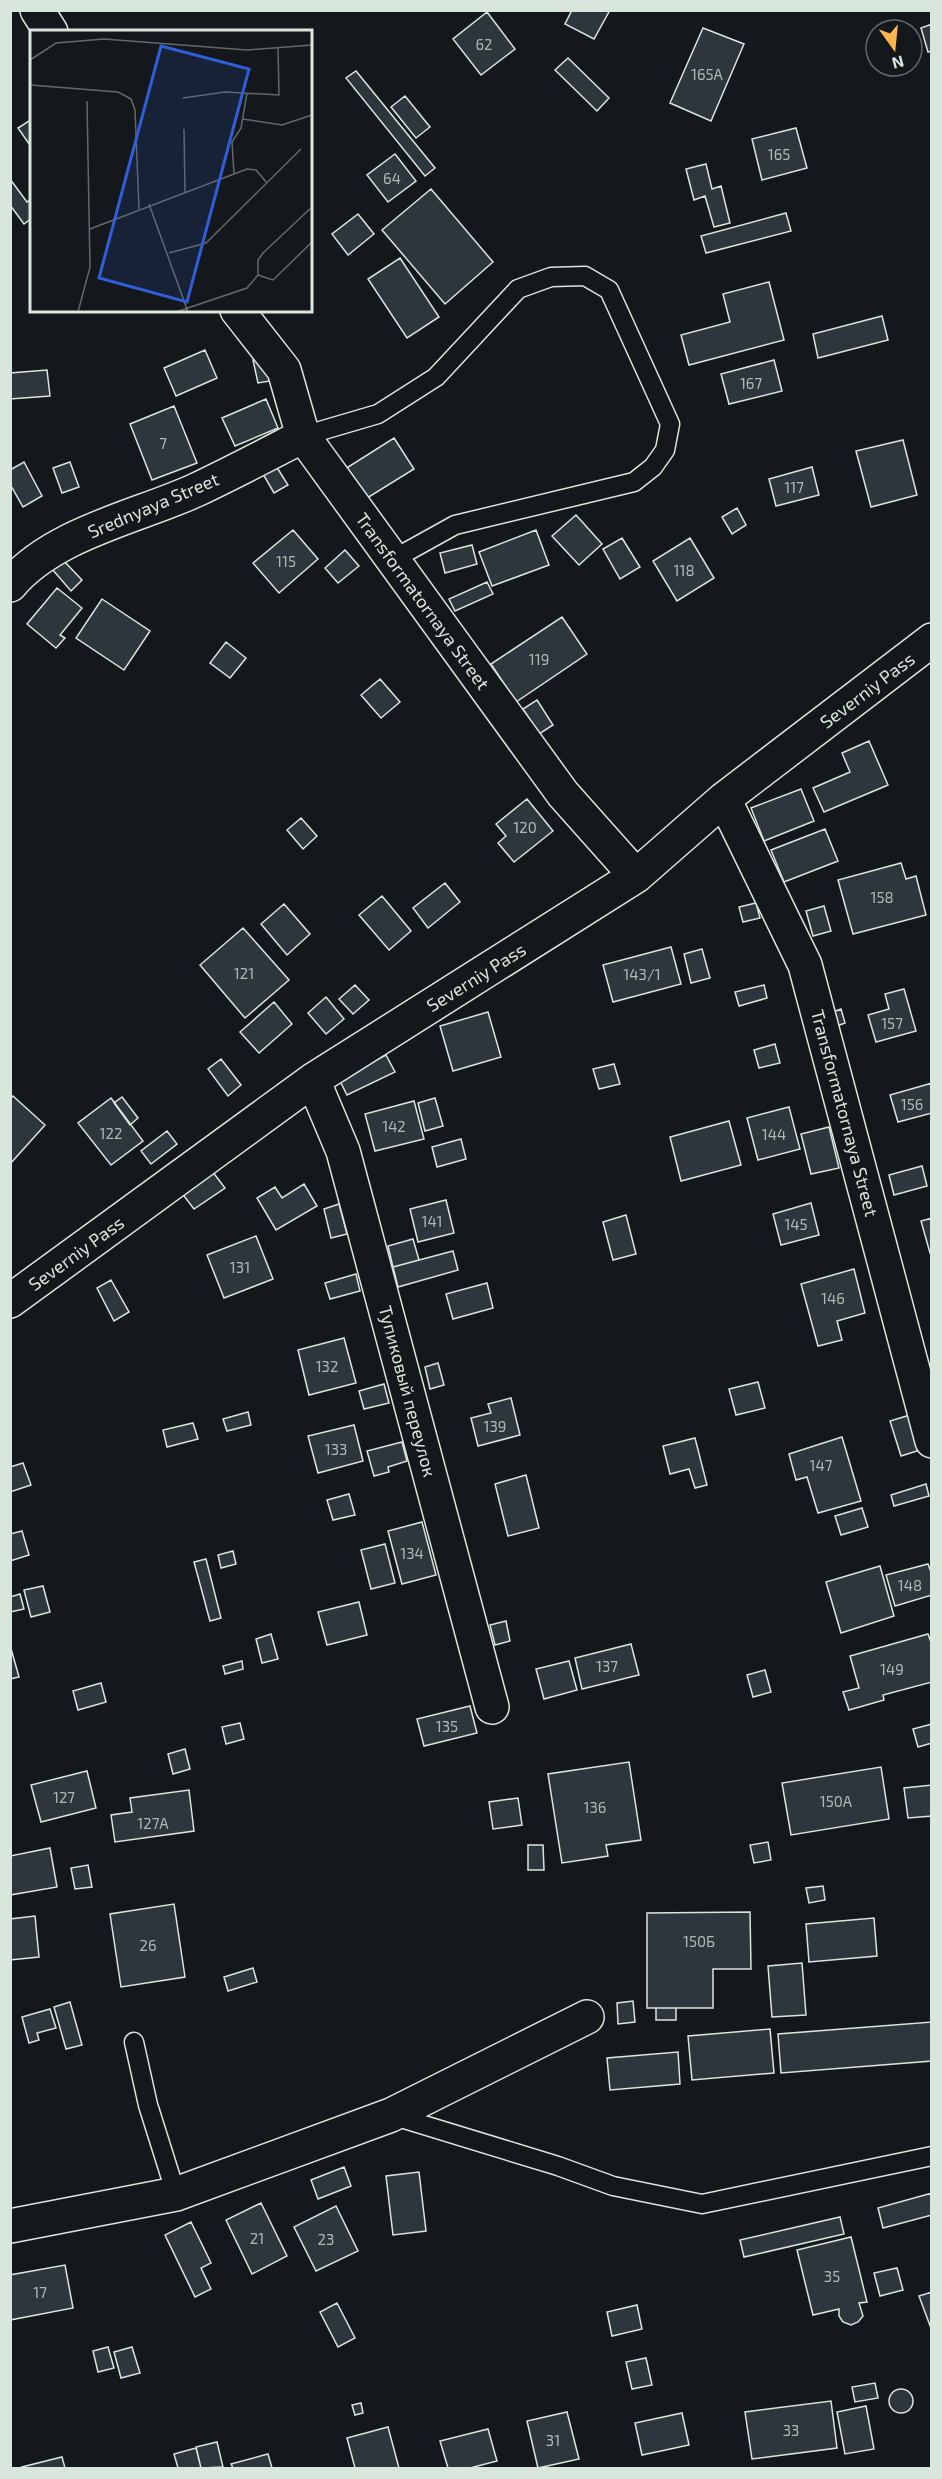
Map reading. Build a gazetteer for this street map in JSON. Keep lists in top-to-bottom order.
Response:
{
  "streets": {
    "street": [
      "Srednyaya Street",
      "Transformatornaya Street",
      "Severniy Pass",
      "Тупиковый переулок"
    ]
  },
  "crossings": [
    ["Srednyaya Street", "Transformatornaya Street"],
    ["Transformatornaya Street", "Severniy Pass"],
    ["Severniy Pass", "Тупиковый переулок"]
  ],
  "house_numbers": [
    "62",
    "165А",
    "165",
    "64",
    "167",
    "7",
    "117",
    "115",
    "118",
    "119",
    "120",
    "158",
    "121",
    "143/1",
    "157",
    "156",
    "142",
    "122",
    "144",
    "141",
    "145",
    "131",
    "146",
    "132",
    "139",
    "133",
    "147",
    "134",
    "148",
    "137",
    "149",
    "135",
    "127",
    "150А",
    "136",
    "127А",
    "150Б",
    "26",
    "21",
    "23",
    "35",
    "17",
    "33",
    "31"
  ],
  "north": "bottom"
}
